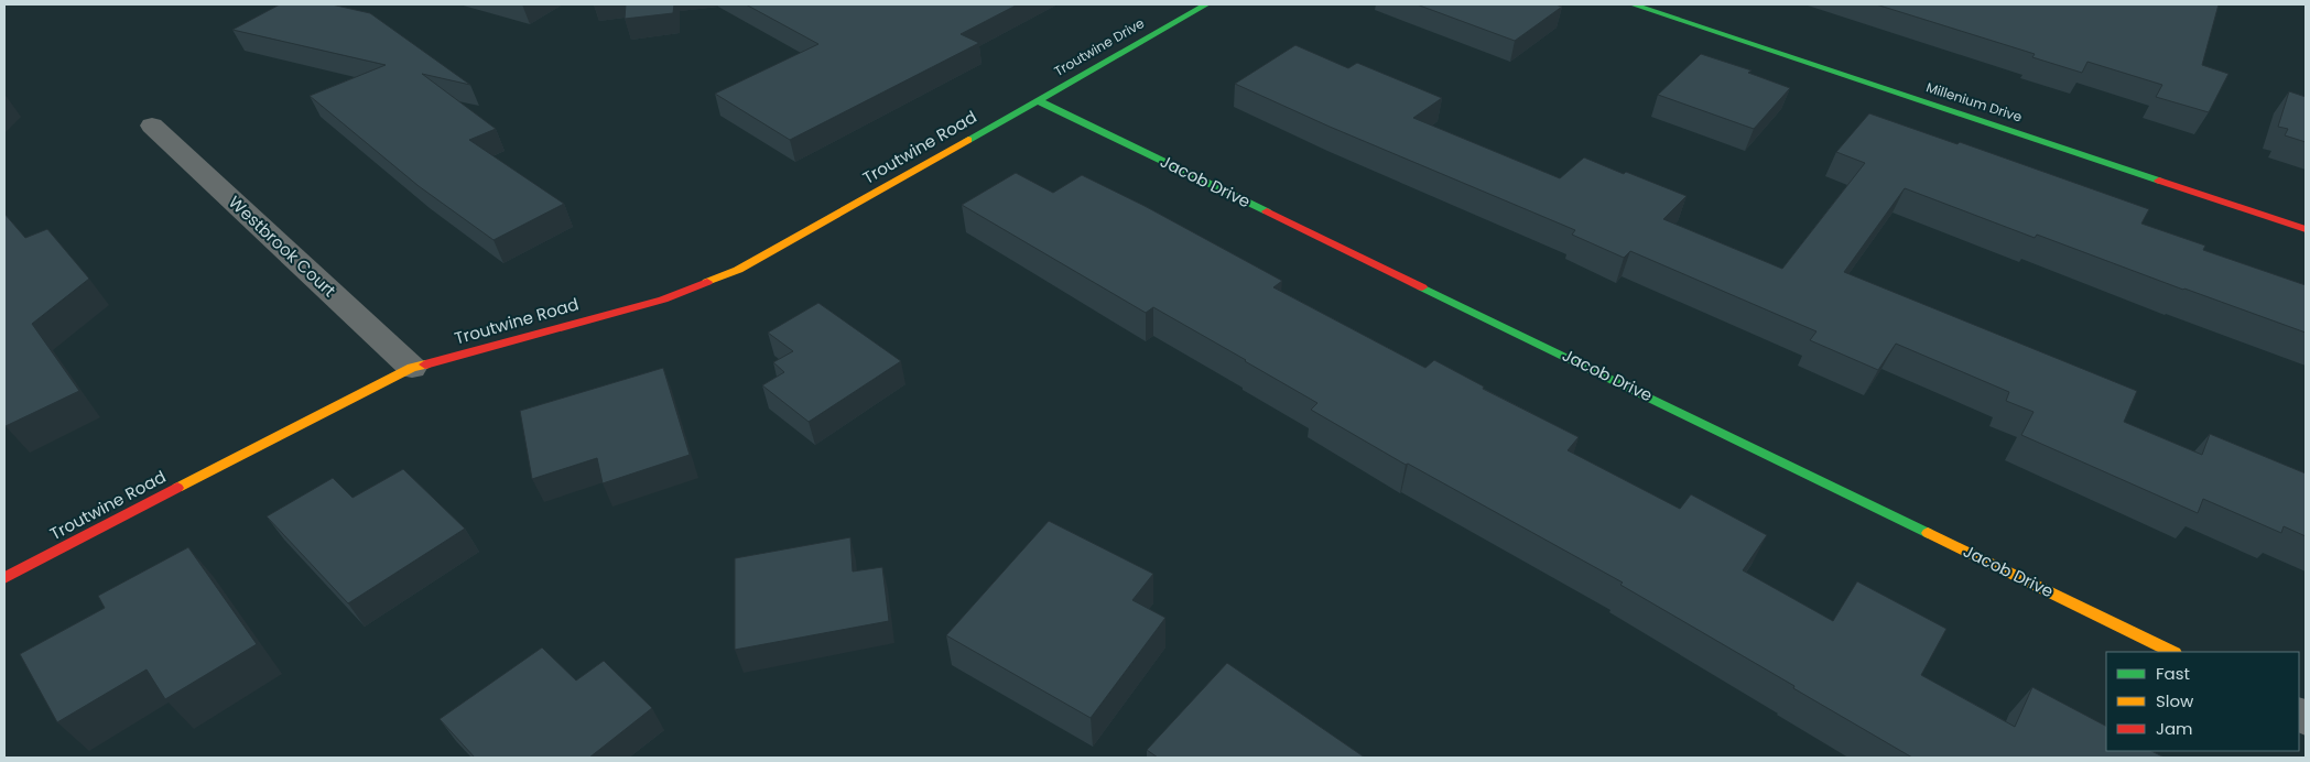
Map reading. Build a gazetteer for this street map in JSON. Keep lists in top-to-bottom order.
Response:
{
  "streets": {
    "street": [
      "Troutwine Drive",
      "Millenium Drive",
      "Troutwine Road",
      "Jacob Drive",
      "Westbrook Court"
    ]
  },
  "crossings": [
    ["Troutwine Drive", "Troutwine Road"],
    ["Troutwine Drive", "Jacob Drive"],
    ["Troutwine Road", "Jacob Drive"],
    ["Troutwine Road", "Westbrook Court"]
  ],
  "legend": ["Fast", "Slow", "Jam"]
}
